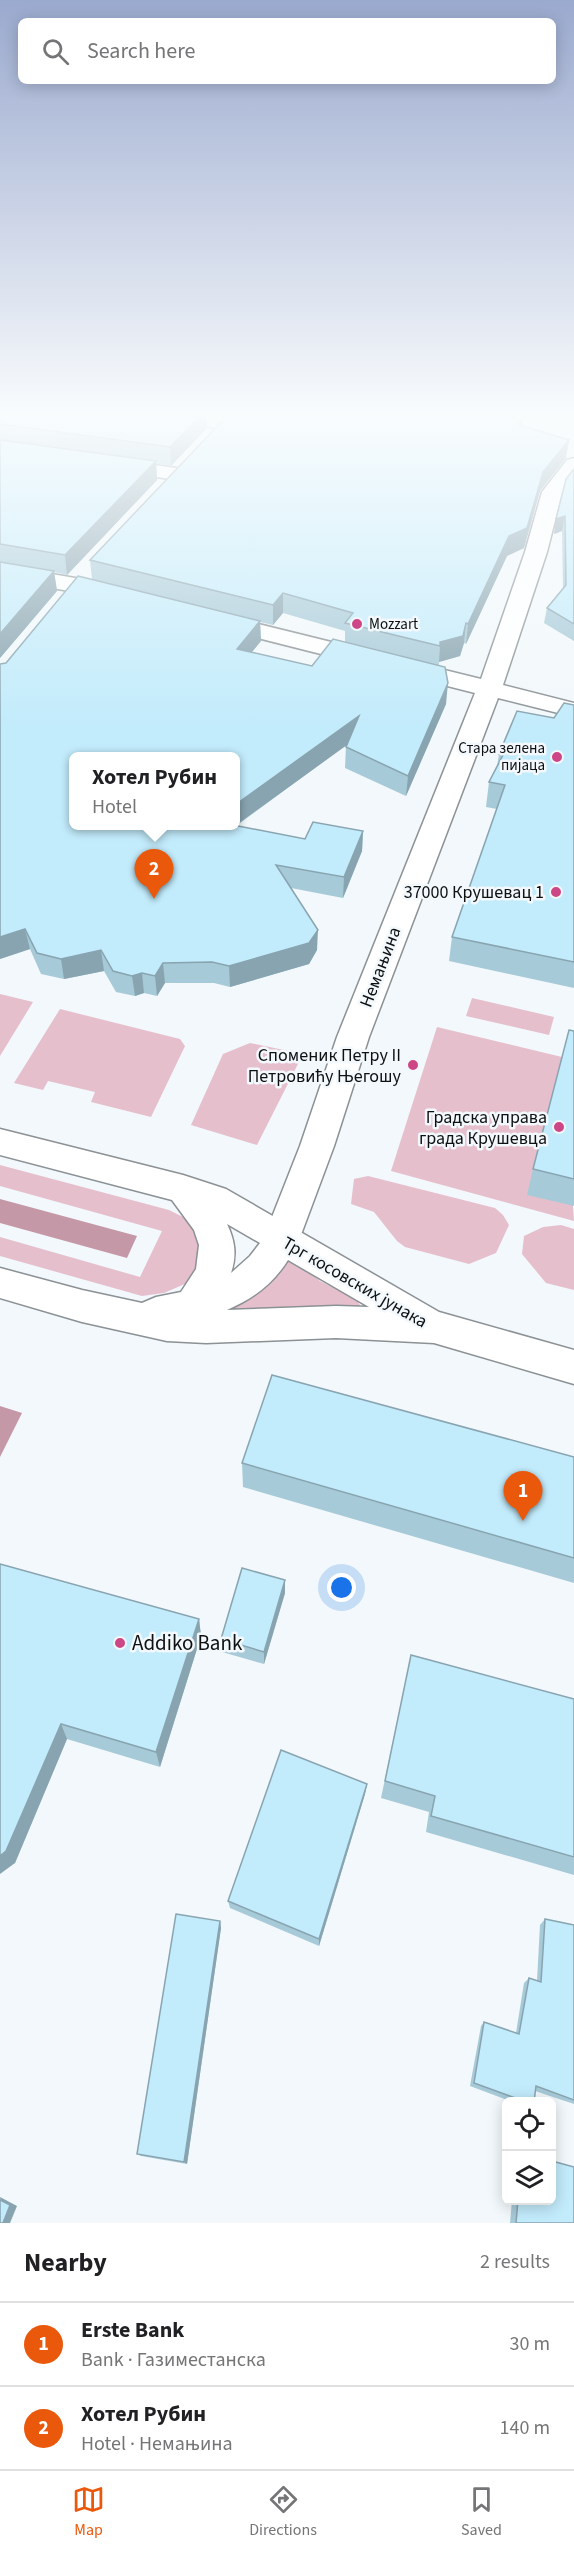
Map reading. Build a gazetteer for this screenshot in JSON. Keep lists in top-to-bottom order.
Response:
{
  "streets": {
    "street": ["Немањина", "Трг косовских јунака"]
  },
  "crossings": [
    ["Немањина", "Трг косовских јунака"]
  ],
  "places": [
    "Mozzart",
    "Стара зелена пијаца",
    "37000 Крушевац 1",
    "Споменик Петру II Петровићу Његошу",
    "Градска управа града Крушевца",
    "Addiko Bank"
  ],
  "page": {
    "search": "Search here",
    "popup": ["Хотел Рубин", "Hotel"],
    "pins": ["2", "1"],
    "heading": ["Nearby", "2 results"],
    "list": [
      {
        "mark": "1",
        "name": "Erste Bank",
        "note": "Bank · Газиместанска",
        "value": "30 m"
      },
      {
        "mark": "2",
        "name": "Хотел Рубин",
        "note": "Hotel · Немањина",
        "value": "140 m"
      }
    ],
    "nav": ["Map", "Directions", "Saved"]
  }
}
